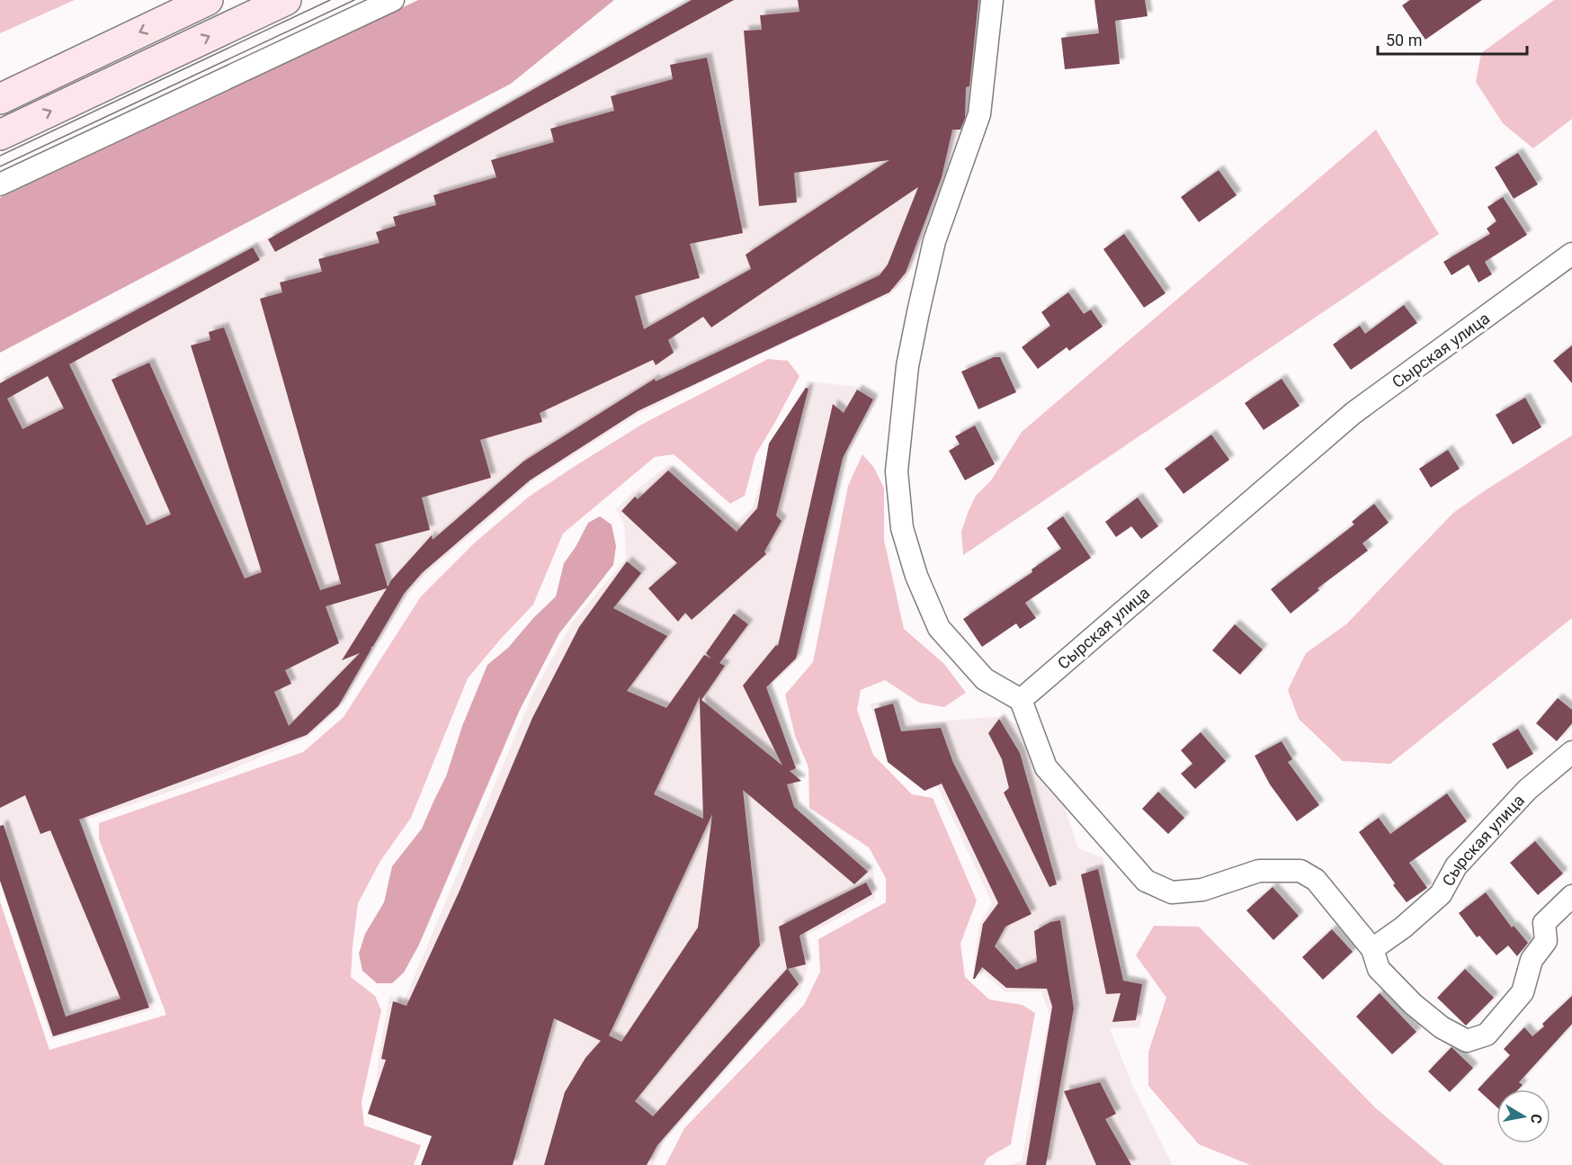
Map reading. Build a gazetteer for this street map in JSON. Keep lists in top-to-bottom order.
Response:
{
  "streets": {
    "street": ["Сырская улица"]
  },
  "scale_bar": "50 m",
  "north": "right"
}
